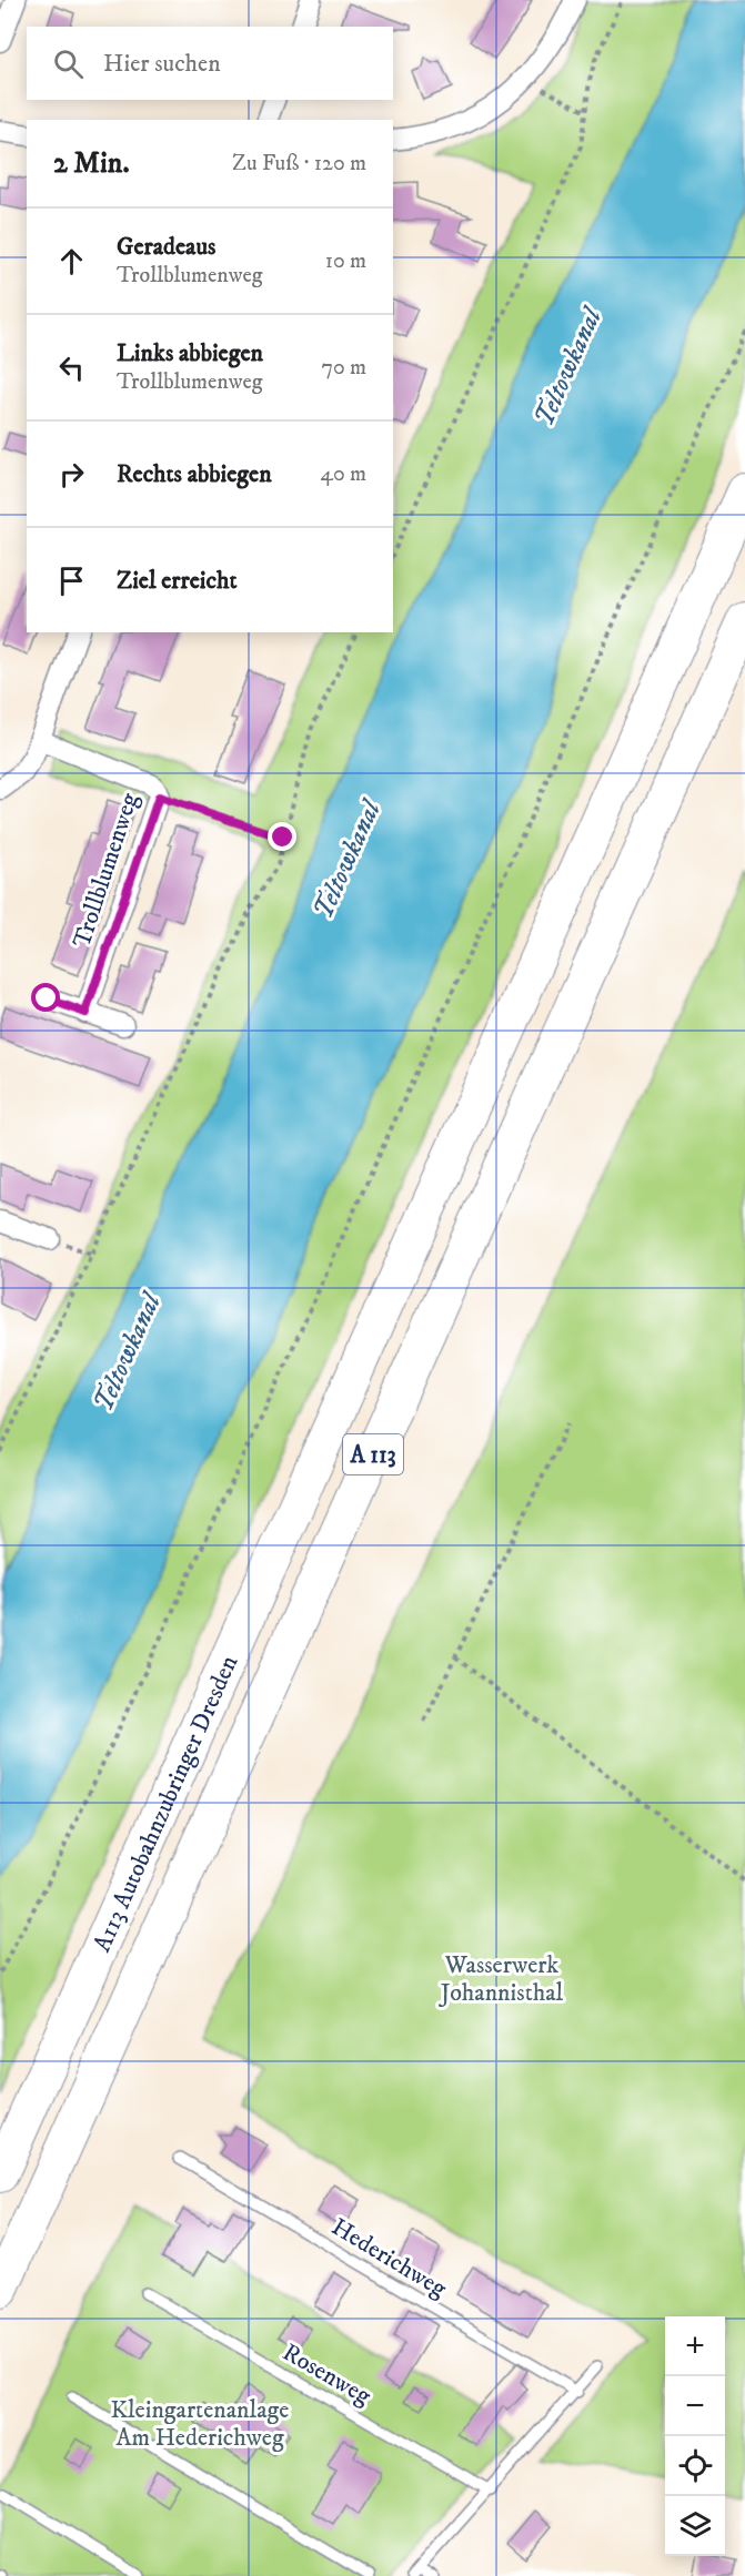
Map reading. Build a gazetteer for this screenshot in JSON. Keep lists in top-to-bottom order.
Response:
{
  "streets": {
    "highway": ["A 113", "A113 Autobahnzubringer Dresden"],
    "street": ["Trollblumenweg"],
    "lane": ["Hederichweg", "Rosenweg"]
  },
  "water": ["Teltowkanal"],
  "parks": ["Wasserwerk Johannisthal", "Kleingartenanlage Am Hederichweg"],
  "page": {
    "search": "Hier suchen",
    "heading": ["2 Min.", "Zu Fuß · 120 m"],
    "list": [
      ["Geradeaus", "Trollblumenweg", "10 m"],
      ["Links abbiegen", "Trollblumenweg", "70 m"],
      ["Rechts abbiegen", "40 m"],
      "Ziel erreicht"
    ],
    "map_buttons": ["+", "−"]
  }
}
